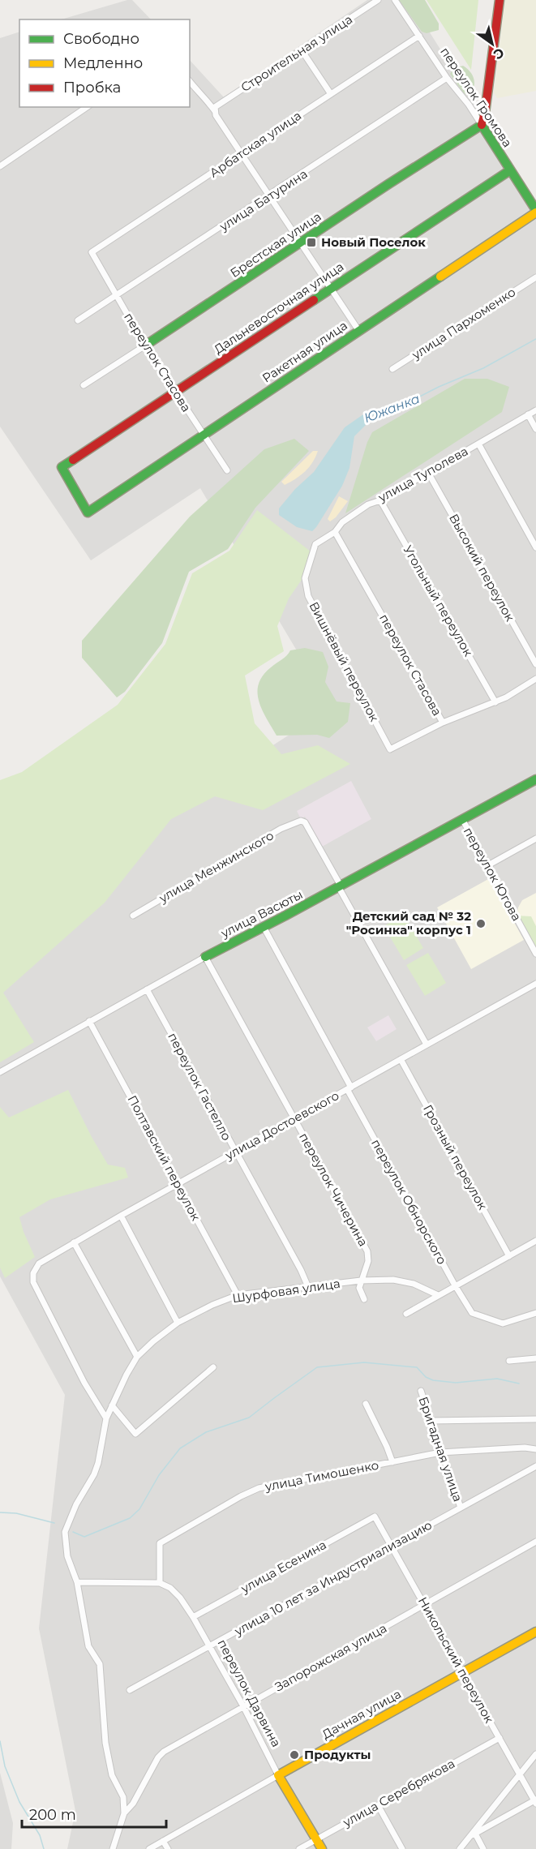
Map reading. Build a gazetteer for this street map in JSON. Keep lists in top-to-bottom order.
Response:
{
  "streets": {
    "street": [
      "Строительная улица",
      "переулок Громова",
      "Арбатская улица",
      "улица Батурина",
      "Брестская улица",
      "Дальневосточная улица",
      "улица Пархоменко",
      "Ракетная улица",
      "переулок Стасова",
      "улица Туполева",
      "Высокий переулок",
      "Угольный переулок",
      "Вишнёвый переулок",
      "улица Менжинского",
      "переулок Югова",
      "улица Васюты",
      "переулок Гастелло",
      "улица Достоевского",
      "Грозный переулок",
      "Полтавский переулок",
      "переулок Чичерина",
      "переулок Обнорского",
      "Шурфовая улица",
      "Бригадная улица",
      "улица Тимошенко",
      "улица Есенина",
      "улица 10 лет за Индустриализацию",
      "Запорожская улица",
      "Никольский переулок",
      "переулок Дарвина",
      "Дачная улица",
      "улица Серебрякова"
    ]
  },
  "crossings": [
    ["переулок Громова", "Арбатская улица"],
    ["переулок Громова", "улица Батурина"],
    ["переулок Громова", "Брестская улица"],
    ["переулок Громова", "Дальневосточная улица"],
    ["переулок Громова", "Ракетная улица"],
    ["Арбатская улица", "переулок Стасова"],
    ["улица Батурина", "переулок Стасова"],
    ["Брестская улица", "переулок Стасова"],
    ["Дальневосточная улица", "Ракетная улица"],
    ["Дальневосточная улица", "переулок Стасова"],
    ["Ракетная улица", "переулок Стасова"],
    ["переулок Стасова", "улица Туполева"],
    ["переулок Стасова", "Вишнёвый переулок"],
    ["улица Туполева", "Высокий переулок"],
    ["улица Туполева", "Угольный переулок"],
    ["улица Туполева", "Вишнёвый переулок"],
    ["улица Менжинского", "улица Васюты"],
    ["переулок Югова", "улица Васюты"],
    ["улица Васюты", "переулок Гастелло"],
    ["улица Васюты", "Полтавский переулок"],
    ["улица Васюты", "переулок Чичерина"],
    ["улица Васюты", "переулок Обнорского"],
    ["переулок Гастелло", "улица Достоевского"],
    ["переулок Гастелло", "Шурфовая улица"],
    ["улица Достоевского", "Грозный переулок"],
    ["улица Достоевского", "Полтавский переулок"],
    ["улица Достоевского", "переулок Чичерина"],
    ["улица Достоевского", "переулок Обнорского"],
    ["улица Достоевского", "Шурфовая улица"],
    ["Полтавский переулок", "Шурфовая улица"],
    ["переулок Чичерина", "Шурфовая улица"],
    ["Бригадная улица", "улица Тимошенко"],
    ["Бригадная улица", "улица 10 лет за Индустриализацию"],
    ["улица Тимошенко", "переулок Дарвина"],
    ["улица Есенина", "Никольский переулок"],
    ["улица Есенина", "переулок Дарвина"],
    ["улица 10 лет за Индустриализацию", "Никольский переулок"],
    ["улица 10 лет за Индустриализацию", "переулок Дарвина"],
    ["Запорожская улица", "Никольский переулок"],
    ["Запорожская улица", "переулок Дарвина"],
    ["Никольский переулок", "Дачная улица"],
    ["Никольский переулок", "улица Серебрякова"],
    ["переулок Дарвина", "Дачная улица"],
    ["переулок Дарвина", "улица Серебрякова"]
  ],
  "water": ["Южанка"],
  "places": {
    "transit": ["Новый Поселок"],
    "other": ["Детский сад № 32 \"Росинка\" корпус 1", "Продукты"]
  },
  "legend": ["Свободно", "Медленно", "Пробка"],
  "scale_bar": "200 m",
  "north": "bottom right"
}
